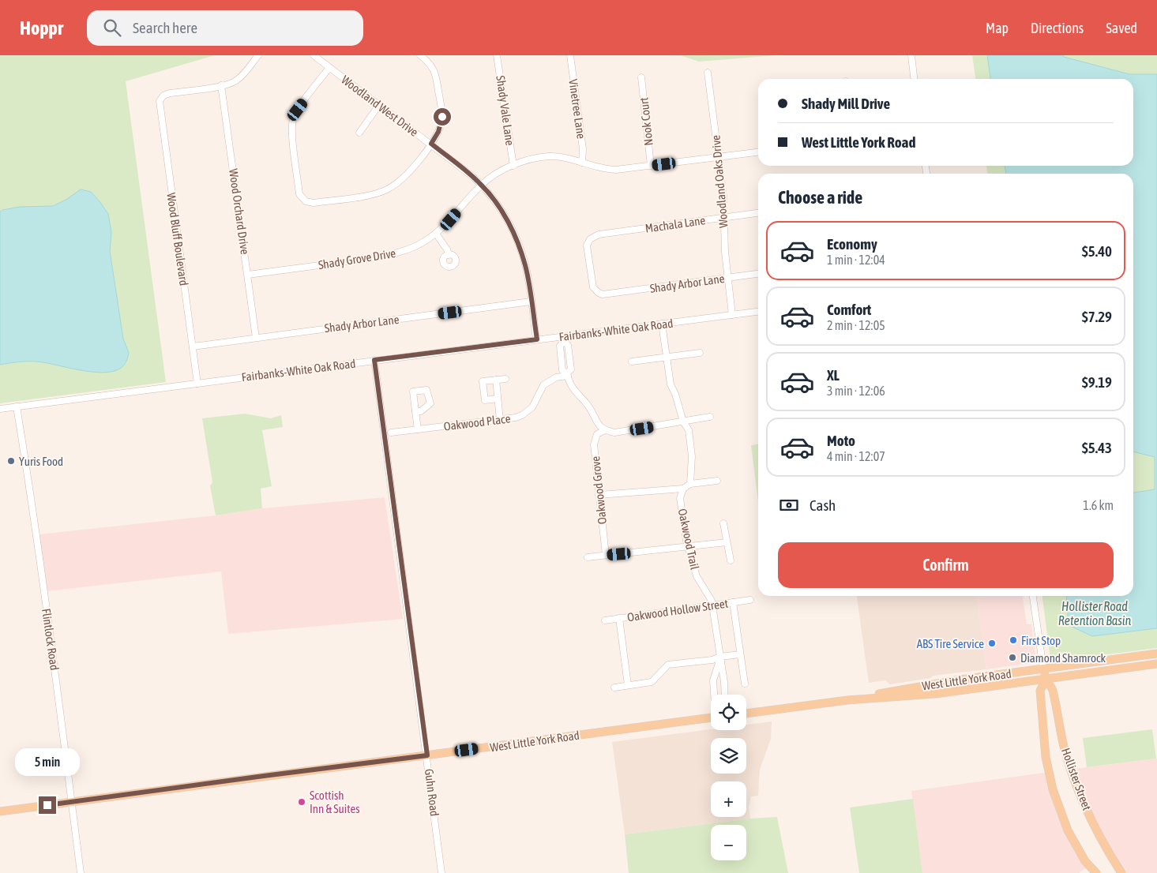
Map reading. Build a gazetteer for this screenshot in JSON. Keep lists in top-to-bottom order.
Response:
{
  "streets": {
    "main road": ["West Little York Road", "Hollister Street"],
    "street": [
      "Woodland West Drive",
      "Vinetree Lane",
      "Shady Vale Lane",
      "Nook Court",
      "Woodland Oaks Drive",
      "Wood Orchard Drive",
      "Machala Lane",
      "Wood Bluff Boulevard",
      "Shady Grove Drive",
      "Shady Arbor Lane",
      "Fairbanks-White Oak Road",
      "Oakwood Place",
      "Oakwood Grove",
      "Oakwood Trail",
      "Oakwood Hollow Street",
      "Flintlock Road",
      "Guhn Road"
    ]
  },
  "crossings": [
    ["Woodland West Drive", "Shady Grove Drive"],
    ["Woodland West Drive", "Shady Arbor Lane"],
    ["Woodland West Drive", "Fairbanks-White Oak Road"],
    ["Vinetree Lane", "Shady Grove Drive"],
    ["Shady Vale Lane", "Shady Grove Drive"],
    ["Nook Court", "Shady Grove Drive"],
    ["Woodland Oaks Drive", "Machala Lane"],
    ["Woodland Oaks Drive", "Shady Grove Drive"],
    ["Woodland Oaks Drive", "Shady Arbor Lane"],
    ["Woodland Oaks Drive", "Fairbanks-White Oak Road"],
    ["Wood Orchard Drive", "Wood Bluff Boulevard"],
    ["Wood Orchard Drive", "Shady Grove Drive"],
    ["Wood Orchard Drive", "Shady Arbor Lane"],
    ["Machala Lane", "Shady Arbor Lane"],
    ["Wood Bluff Boulevard", "Shady Arbor Lane"],
    ["Wood Bluff Boulevard", "Fairbanks-White Oak Road"],
    ["Fairbanks-White Oak Road", "Flintlock Road"],
    ["Fairbanks-White Oak Road", "Guhn Road"],
    ["Oakwood Trail", "Oakwood Hollow Street"],
    ["Flintlock Road", "West Little York Road"],
    ["West Little York Road", "Hollister Street"],
    ["West Little York Road", "Guhn Road"]
  ],
  "water": ["Hollister Road Retention Basin"],
  "places": [
    "Yuris Food",
    "First Stop",
    "ABS Tire Service",
    "Diamond Shamrock",
    "Scottish Inn & Suites"
  ],
  "page": {
    "header": "Hoppr",
    "search": "Search here",
    "nav": ["Map", "Directions", "Saved"],
    "banner": ["Shady Mill Drive", "West Little York Road"],
    "heading": "Choose a ride",
    "list": [
      {
        "name": "Economy",
        "note": "1 min · 12:04",
        "value": "$5.40"
      },
      {
        "name": "Comfort",
        "note": "2 min · 12:05",
        "value": "$7.29"
      },
      {
        "name": "XL",
        "note": "3 min · 12:06",
        "value": "$9.19"
      },
      {
        "name": "Moto",
        "note": "4 min · 12:07",
        "value": "$5.43"
      }
    ],
    "pay": ["Cash", "1.6 km"],
    "buttons": "Confirm",
    "map_buttons": ["+", "−"],
    "bubble": "5 min"
  }
}
